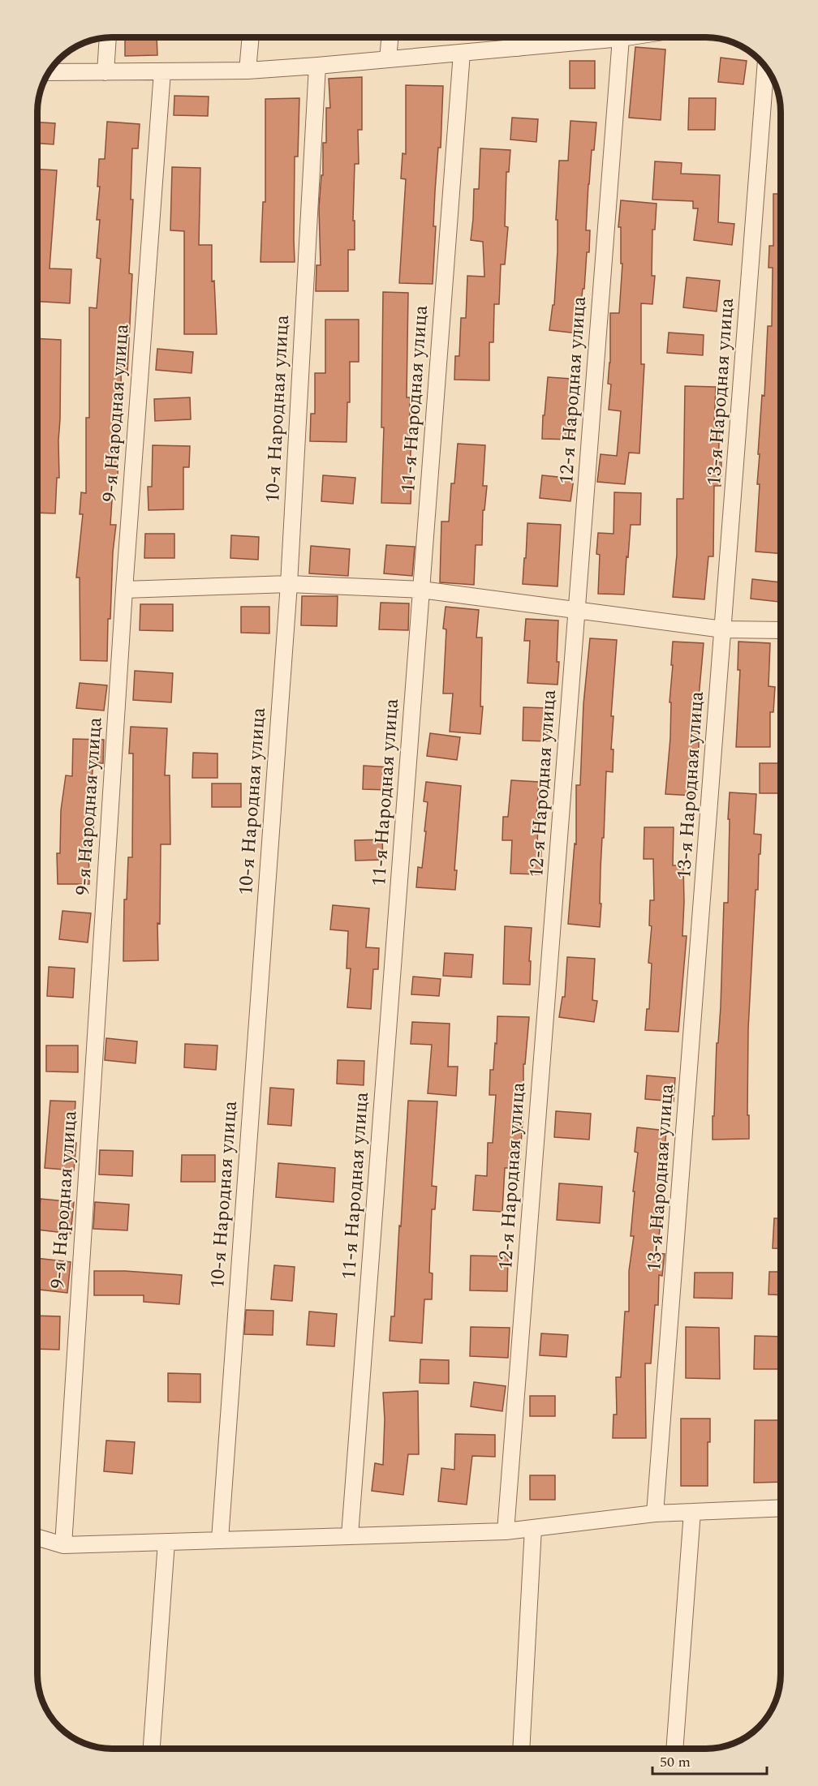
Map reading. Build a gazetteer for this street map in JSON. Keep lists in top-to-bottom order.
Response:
{
  "streets": {
    "street": [
      "12-я Народная улица",
      "13-я Народная улица",
      "11-я Народная улица",
      "10-я Народная улица",
      "9-я Народная улица"
    ]
  },
  "scale_bar": "50 m"
}
